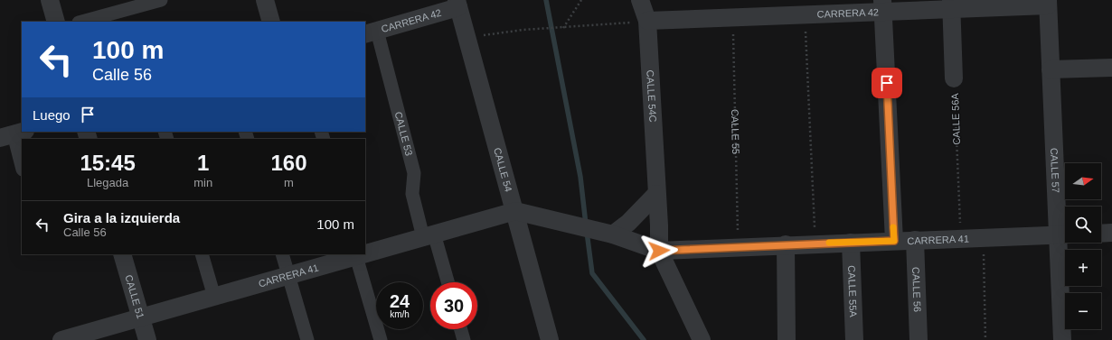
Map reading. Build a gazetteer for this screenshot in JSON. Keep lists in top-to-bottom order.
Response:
{
  "streets": {
    "street": [
      "CARRERA 42",
      "CALLE 54C",
      "CALLE 56A",
      "CALLE 53",
      "CALLE 54",
      "CALLE 57",
      "CARRERA 41",
      "CALLE 56",
      "CALLE 55A",
      "CALLE 51"
    ],
    "path": ["CALLE 55"]
  },
  "crossings": [
    ["CARRERA 42", "CALLE 54C"],
    ["CARRERA 42", "CALLE 56A"],
    ["CARRERA 42", "CALLE 55"],
    ["CARRERA 42", "CALLE 53"],
    ["CARRERA 42", "CALLE 54"],
    ["CARRERA 42", "CALLE 57"],
    ["CALLE 54C", "CARRERA 41"],
    ["CALLE 56A", "CARRERA 41"],
    ["CALLE 55", "CARRERA 41"],
    ["CALLE 53", "CARRERA 41"],
    ["CALLE 54", "CARRERA 41"],
    ["CALLE 57", "CARRERA 41"],
    ["CARRERA 41", "CALLE 56"],
    ["CARRERA 41", "CALLE 55A"],
    ["CARRERA 41", "CALLE 51"]
  ],
  "north": "right",
  "page": {
    "turn": ["100 m", "Calle 56"],
    "then": "Luego",
    "eta": [
      "15:45",
      "Llegada",
      "1",
      "min",
      "160",
      "m"
    ],
    "map_buttons": ["+", "−"],
    "list": [
      {
        "name": "Gira a la izquierda",
        "note": "Calle 56",
        "value": "100 m"
      }
    ],
    "speed": "24 km/h",
    "limit": "30"
  }
}
